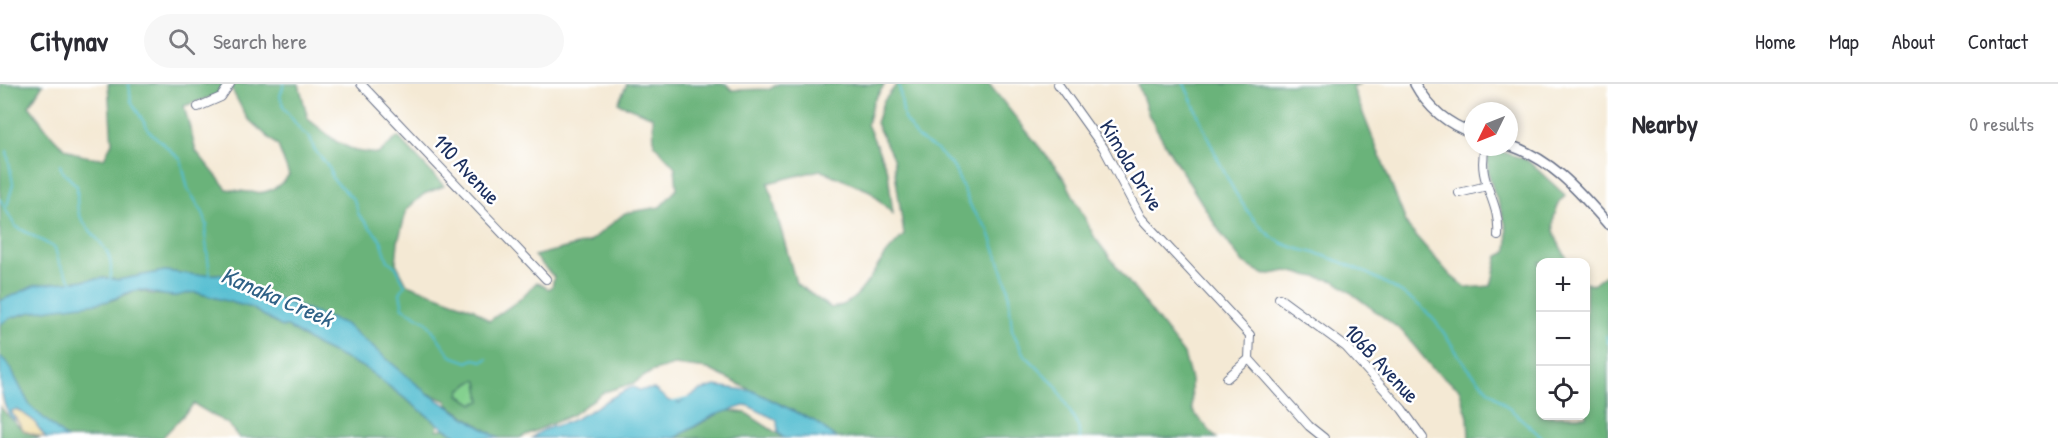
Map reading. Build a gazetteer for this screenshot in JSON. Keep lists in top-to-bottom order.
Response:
{
  "streets": {
    "street": ["Kimola Drive", "110 Avenue", "106B Avenue"]
  },
  "water": ["Kanaka Creek"],
  "north": "bottom left",
  "page": {
    "header": "Citynav",
    "search": "Search here",
    "nav": [
      "Home",
      "Map",
      "About",
      "Contact"
    ],
    "heading": ["Nearby", "0 results"],
    "map_buttons": ["+", "−"]
  }
}
